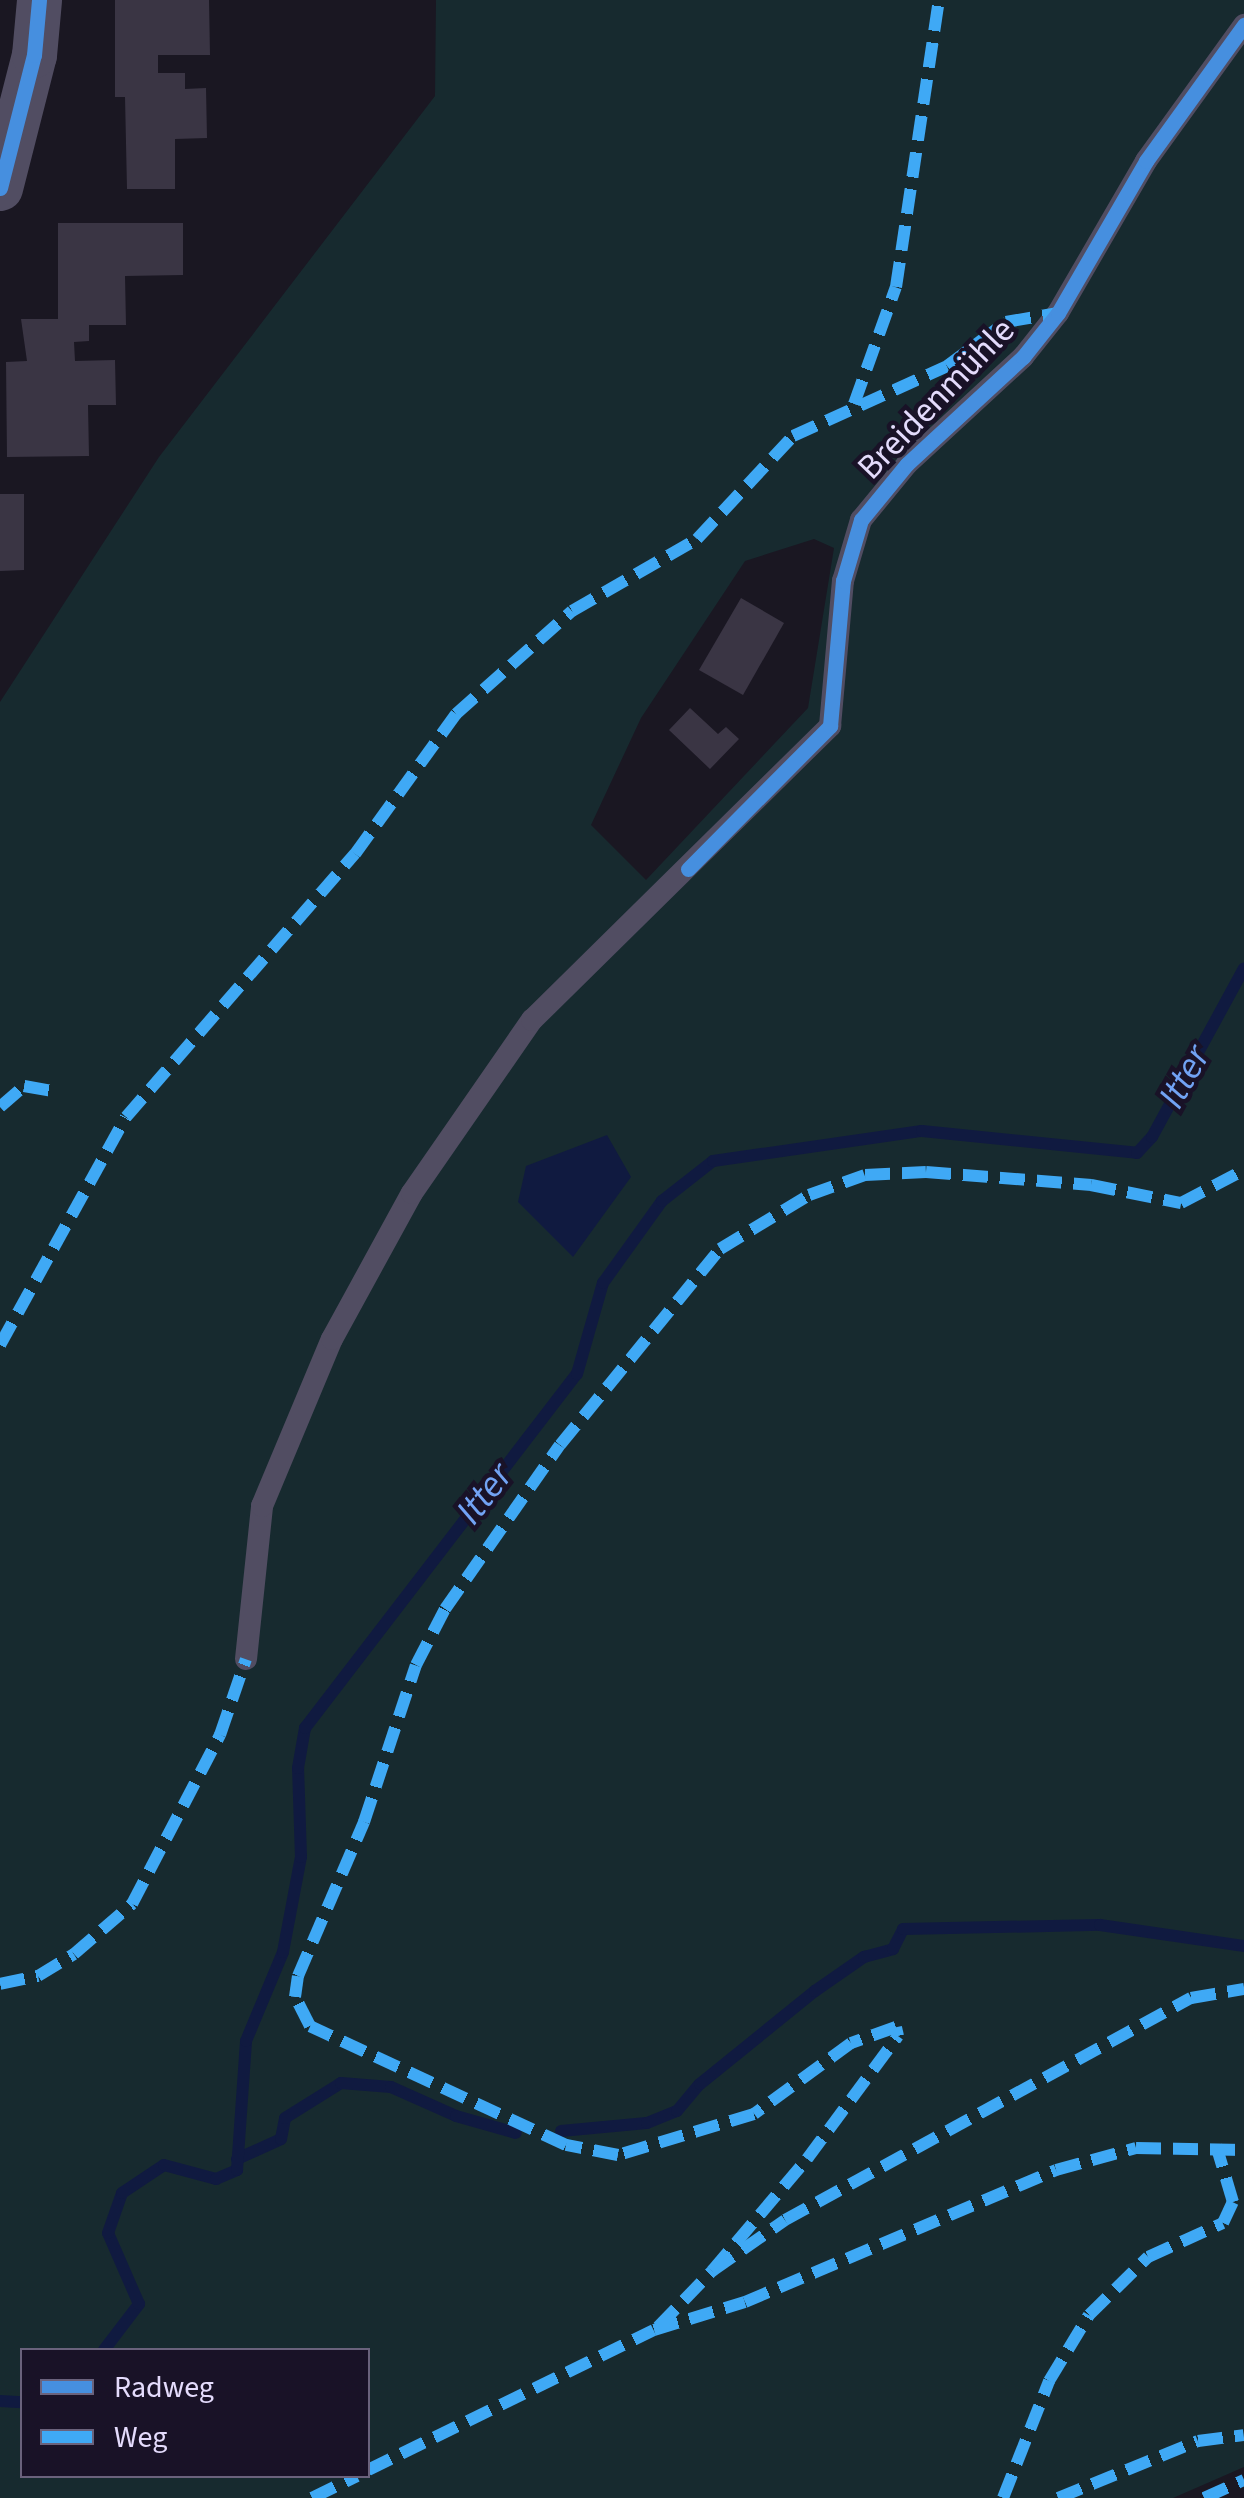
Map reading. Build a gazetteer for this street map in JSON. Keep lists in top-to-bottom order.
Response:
{
  "streets": {
    "lane": ["Breidenmühle"]
  },
  "water": ["Itter"],
  "legend": ["Radweg", "Weg"]
}
